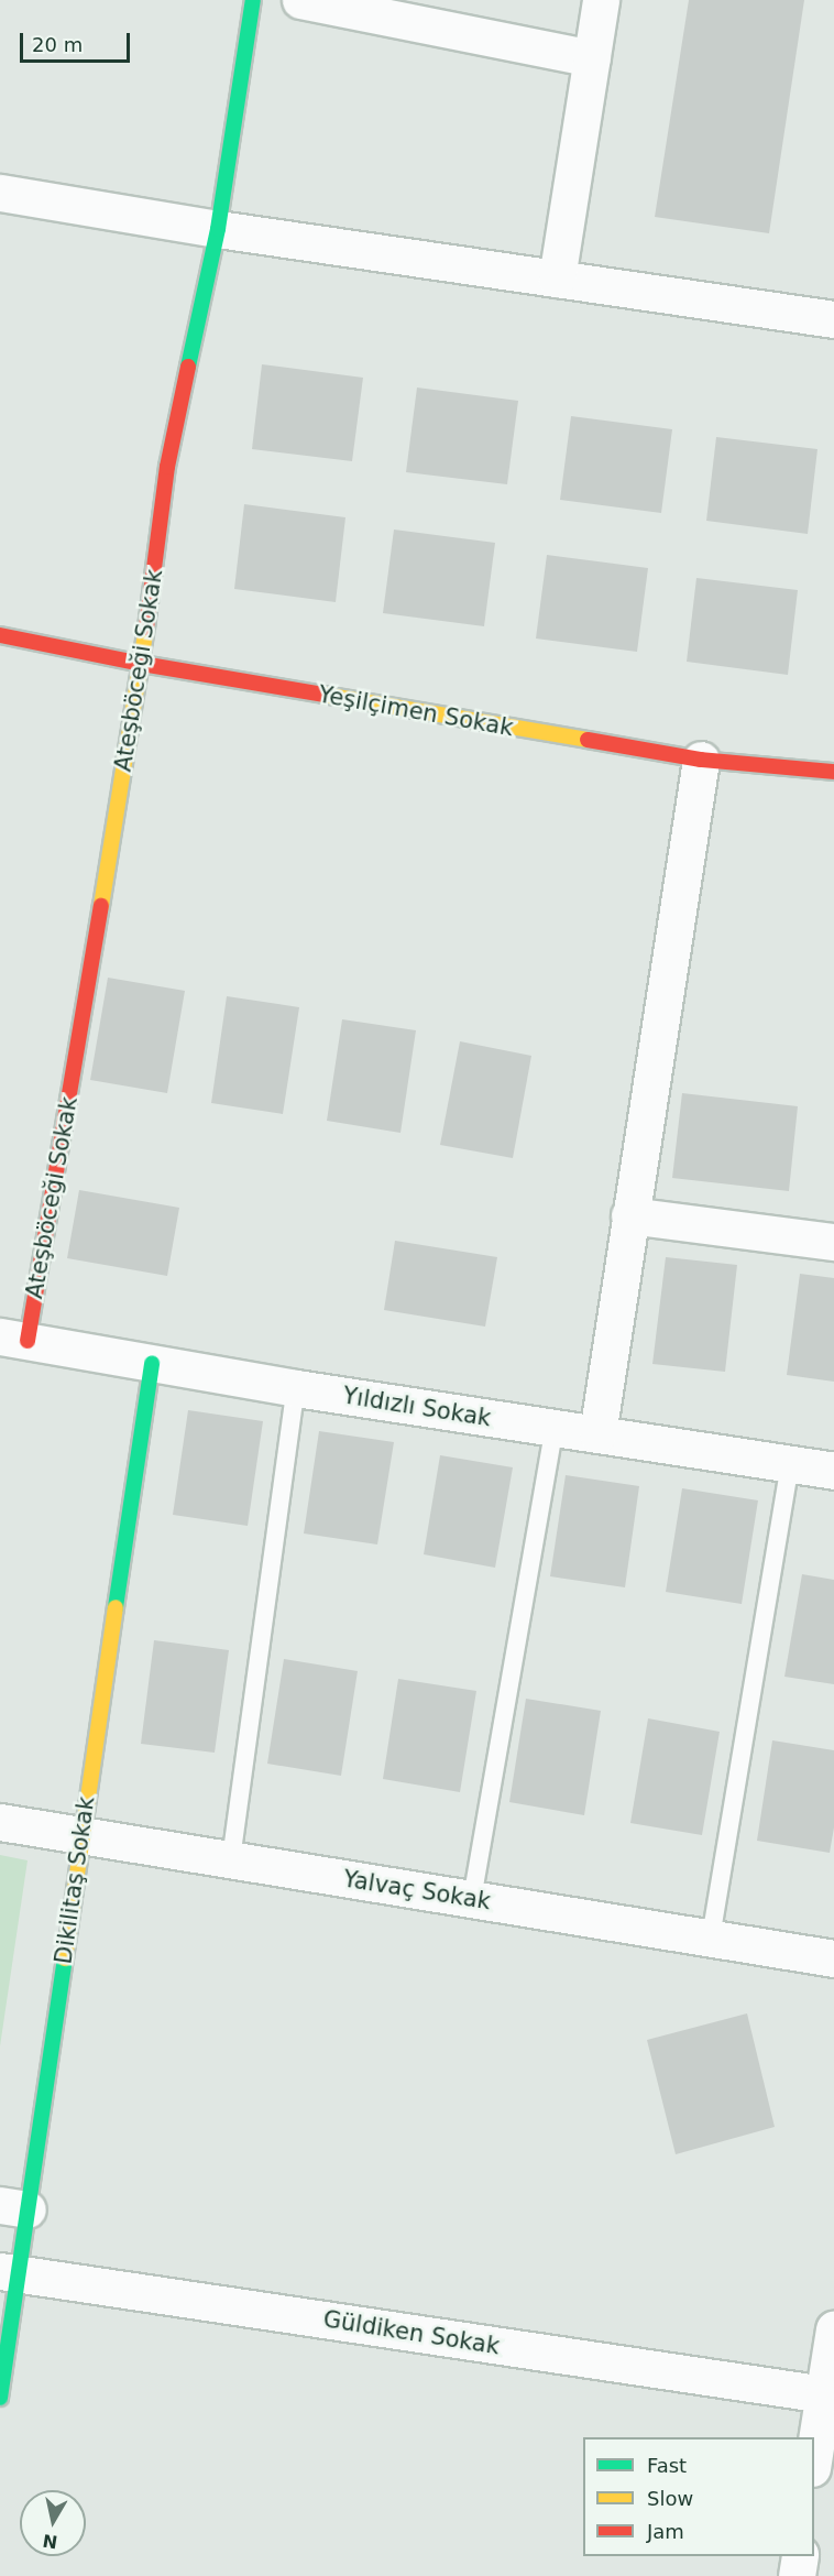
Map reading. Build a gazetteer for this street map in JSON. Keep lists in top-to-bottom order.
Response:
{
  "streets": {
    "street": [
      "Ateşböceği Sokak",
      "Yeşilçimen Sokak",
      "Yıldızlı Sokak",
      "Dikilitaş Sokak",
      "Yalvaç Sokak",
      "Güldiken Sokak"
    ]
  },
  "crossings": [
    ["Ateşböceği Sokak", "Yeşilçimen Sokak"],
    ["Ateşböceği Sokak", "Yıldızlı Sokak"],
    ["Yıldızlı Sokak", "Dikilitaş Sokak"],
    ["Dikilitaş Sokak", "Yalvaç Sokak"],
    ["Dikilitaş Sokak", "Güldiken Sokak"]
  ],
  "legend": ["Fast", "Slow", "Jam"],
  "scale_bar": "20 m",
  "north": "bottom"
}
